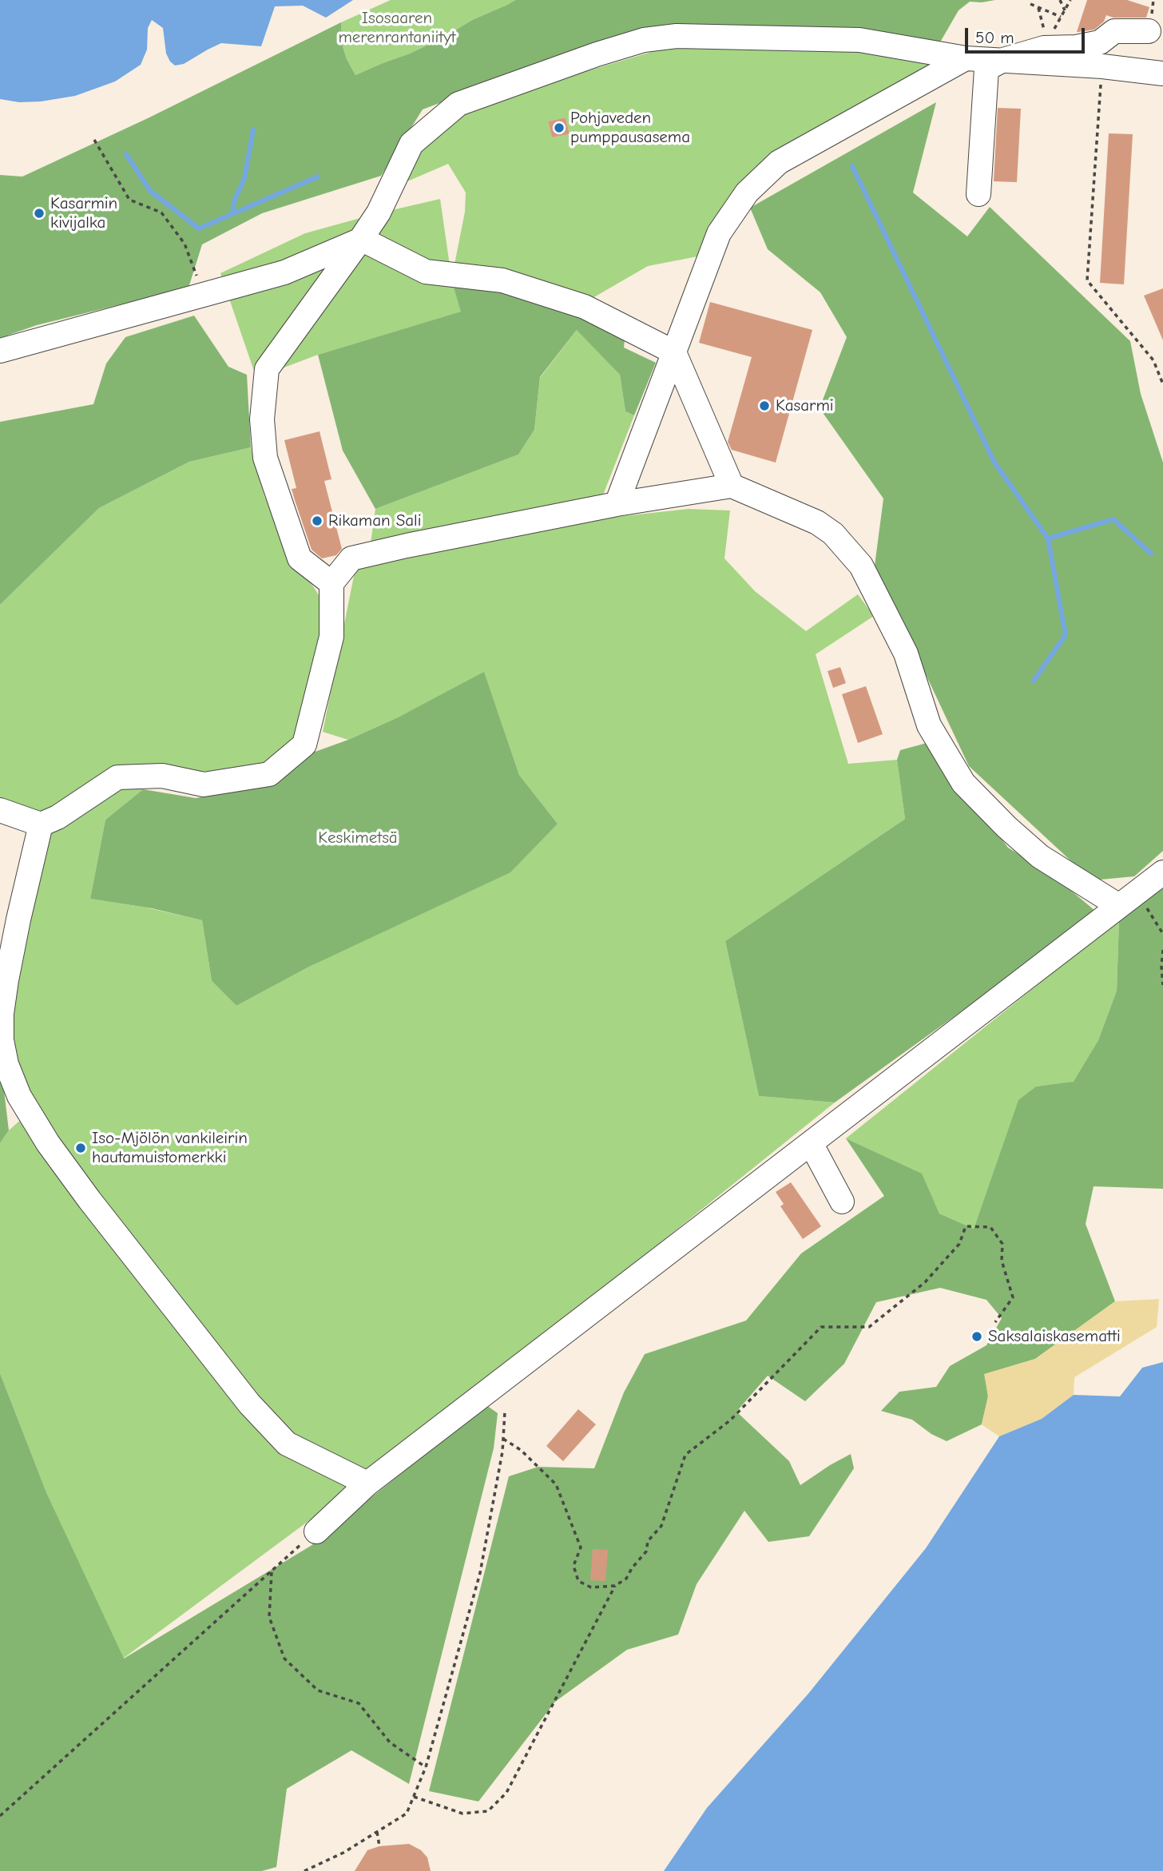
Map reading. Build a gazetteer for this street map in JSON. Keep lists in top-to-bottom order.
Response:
{
  "parks": ["Isosaaren merenrantaniityt", "Keskimetsä"],
  "places": [
    "Pohjaveden pumppausasema",
    "Kasarmin kivijalka",
    "Kasarmi",
    "Rikaman Sali",
    "Iso-Mjölön vankileirin hautamuistomerkki",
    "Saksalaiskasematti"
  ],
  "scale_bar": "50 m"
}
